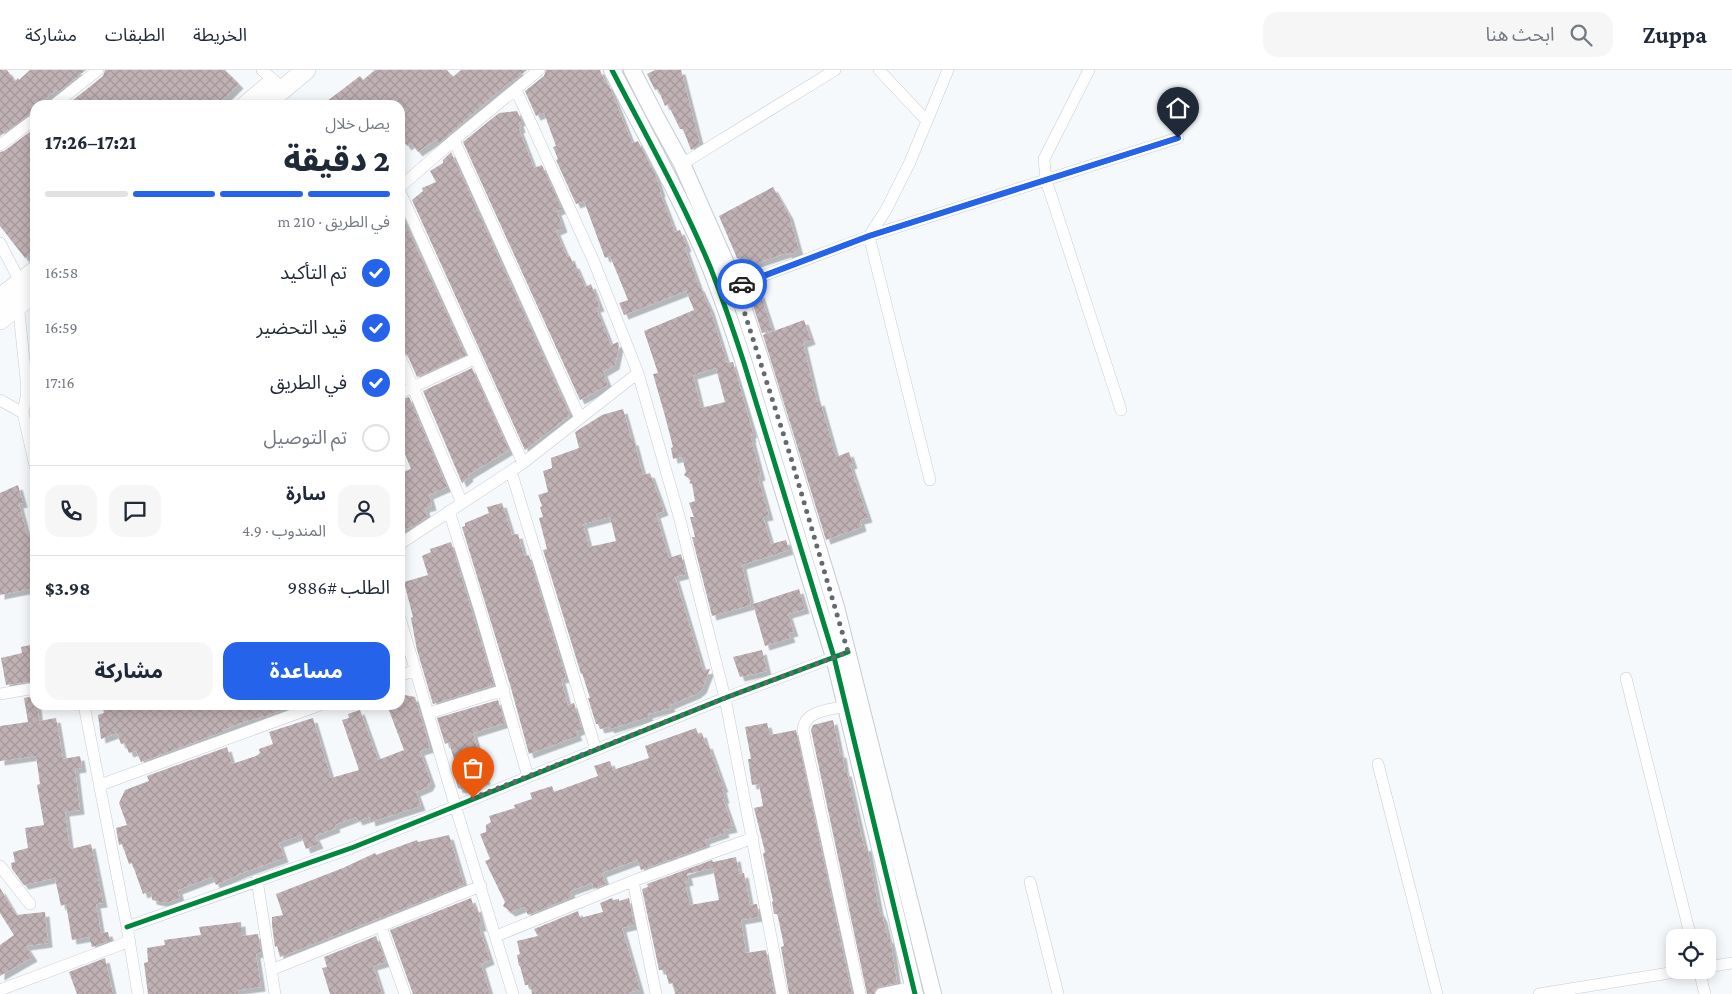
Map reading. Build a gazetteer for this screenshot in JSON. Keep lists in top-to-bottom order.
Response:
{
  "page": {
    "header": "Zuppa",
    "search": "ابحث هنا",
    "nav": ["الخريطة", "الطبقات", "مشاركة"],
    "heading": ["2 دقيقة", "يصل خلال", "17:21–17:26"],
    "panel": [
      "سارة",
      "المندوب · 4.9",
      "الطلب #9886",
      "$3.98"
    ],
    "bar": "في الطريق · 210 m",
    "list": [
      ["تم التأكيد", "16:58"],
      ["قيد التحضير", "16:59"],
      ["في الطريق", "17:16"],
      "تم التوصيل"
    ],
    "buttons": ["مساعدة", "مشاركة"]
  }
}
